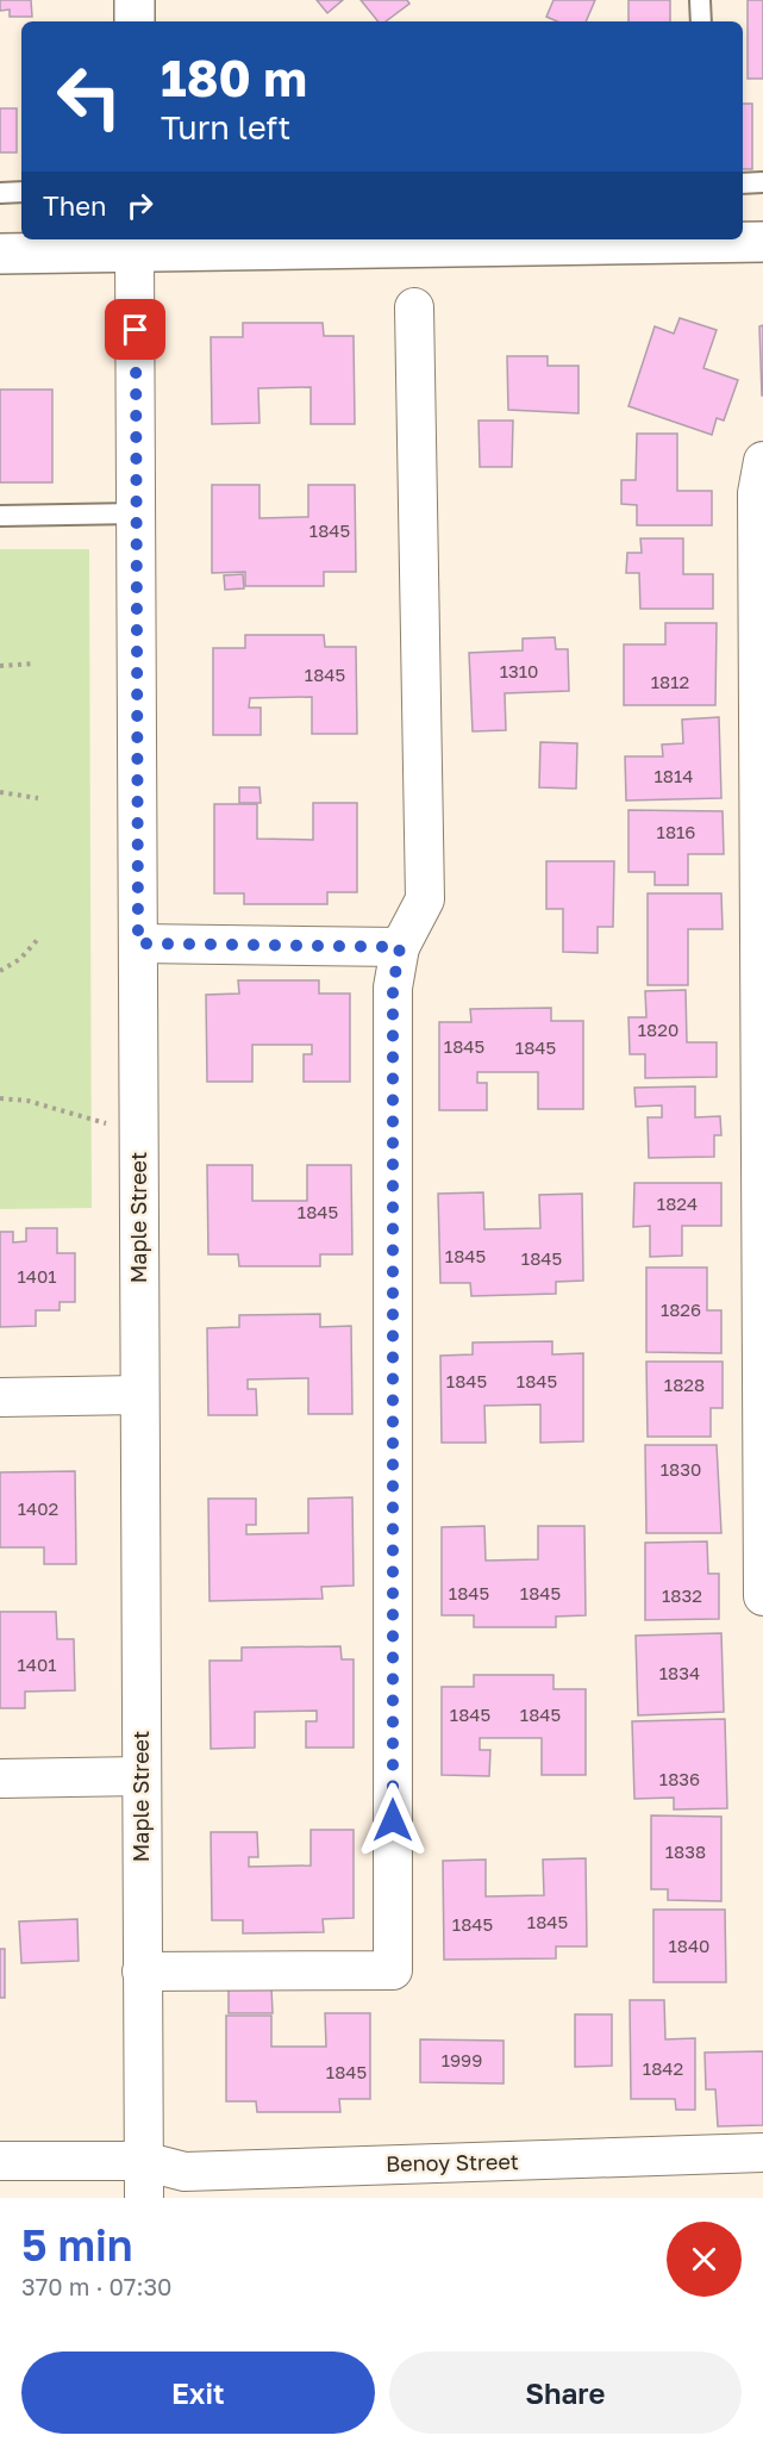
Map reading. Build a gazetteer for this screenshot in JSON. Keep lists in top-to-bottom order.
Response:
{
  "streets": {
    "street": ["Maple Street", "Benoy Street"]
  },
  "crossings": [
    ["Maple Street", "Benoy Street"]
  ],
  "house_numbers": [
    "1845",
    "1310",
    "1845",
    "1812",
    "1814",
    "1816",
    "1820",
    "1845",
    "1845",
    "1824",
    "1845",
    "1845",
    "1845",
    "1401",
    "1826",
    "1845",
    "1845",
    "1828",
    "1830",
    "1402",
    "1845",
    "1845",
    "1832",
    "1401",
    "1834",
    "1845",
    "1845",
    "1836",
    "1838",
    "1845",
    "1845",
    "1840",
    "1999",
    "1842",
    "1845"
  ],
  "page": {
    "turn": ["180 m", "Turn left"],
    "then": "Then",
    "heading": ["5 min", "370 m · 07:30"],
    "buttons": ["Exit", "Share"]
  }
}
